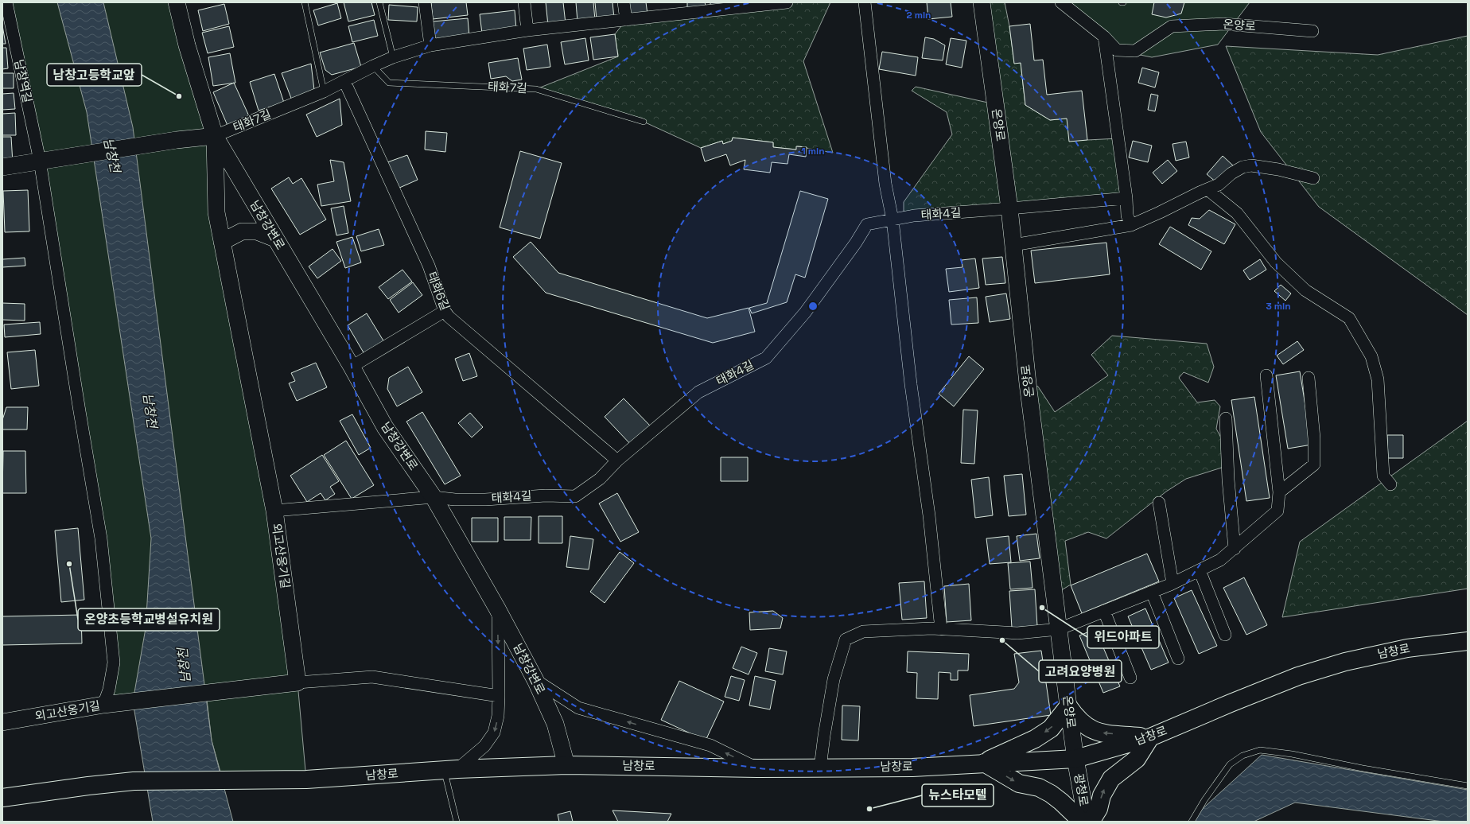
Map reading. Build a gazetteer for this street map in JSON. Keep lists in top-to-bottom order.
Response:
{
  "streets": {
    "main road": ["남창로"],
    "street": [
      "온양로",
      "남창역길",
      "태화7길",
      "태화4길",
      "남창강변로",
      "태화6길",
      "외고산옹기길",
      "광청로"
    ]
  },
  "crossings": [
    ["온양로", "태화4길"],
    ["온양로", "남창로"],
    ["온양로", "광청로"],
    ["남창역길", "외고산옹기길"],
    ["태화7길", "남창강변로"],
    ["태화7길", "태화6길"],
    ["태화4길", "남창강변로"],
    ["태화4길", "태화6길"],
    ["태화4길", "외고산옹기길"],
    ["남창강변로", "외고산옹기길"],
    ["남창강변로", "남창로"],
    ["남창로", "광청로"]
  ],
  "water": ["남창천"],
  "places": [
    "남창고등학교앞",
    "온양초등학교병설유치원",
    "위드아파트",
    "고려요양병원",
    "뉴스타모텔"
  ],
  "rings": ["2 min", "1 min", "3 min"]
}
